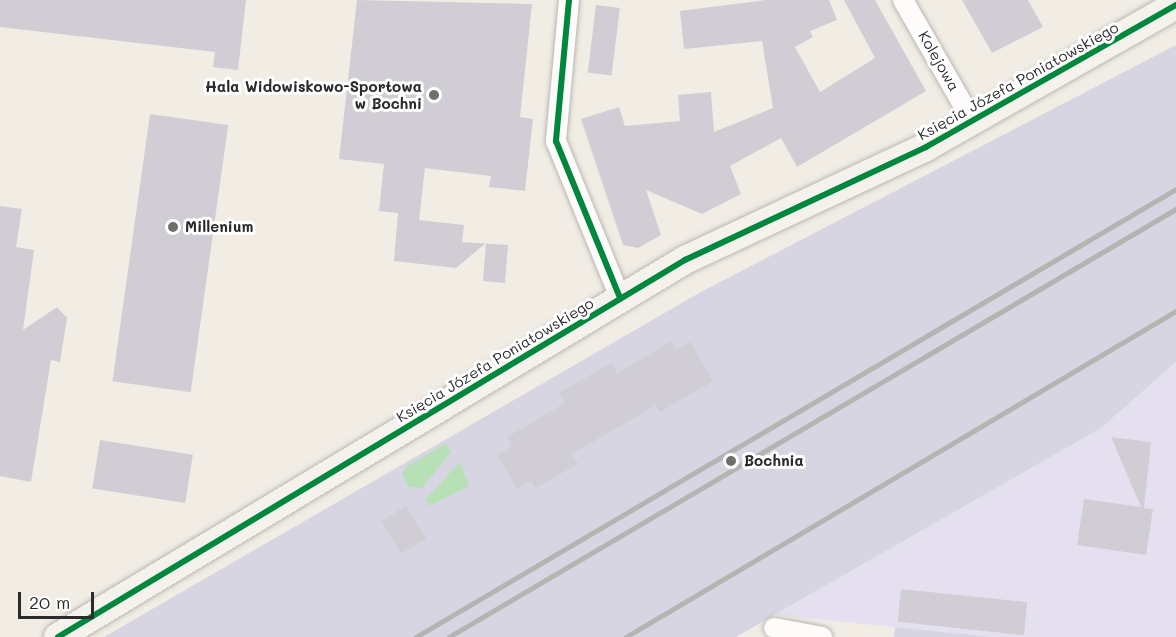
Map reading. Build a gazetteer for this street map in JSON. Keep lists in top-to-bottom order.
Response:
{
  "streets": {
    "main road": ["Księcia Józefa Poniatowskiego"],
    "street": ["Kolejowa"]
  },
  "crossings": [
    ["Kolejowa", "Księcia Józefa Poniatowskiego"]
  ],
  "places": ["Hala Widowiskowo-Sportowa w Bochni", "Millenium", "Bochnia"],
  "scale_bar": "20 m"
}
